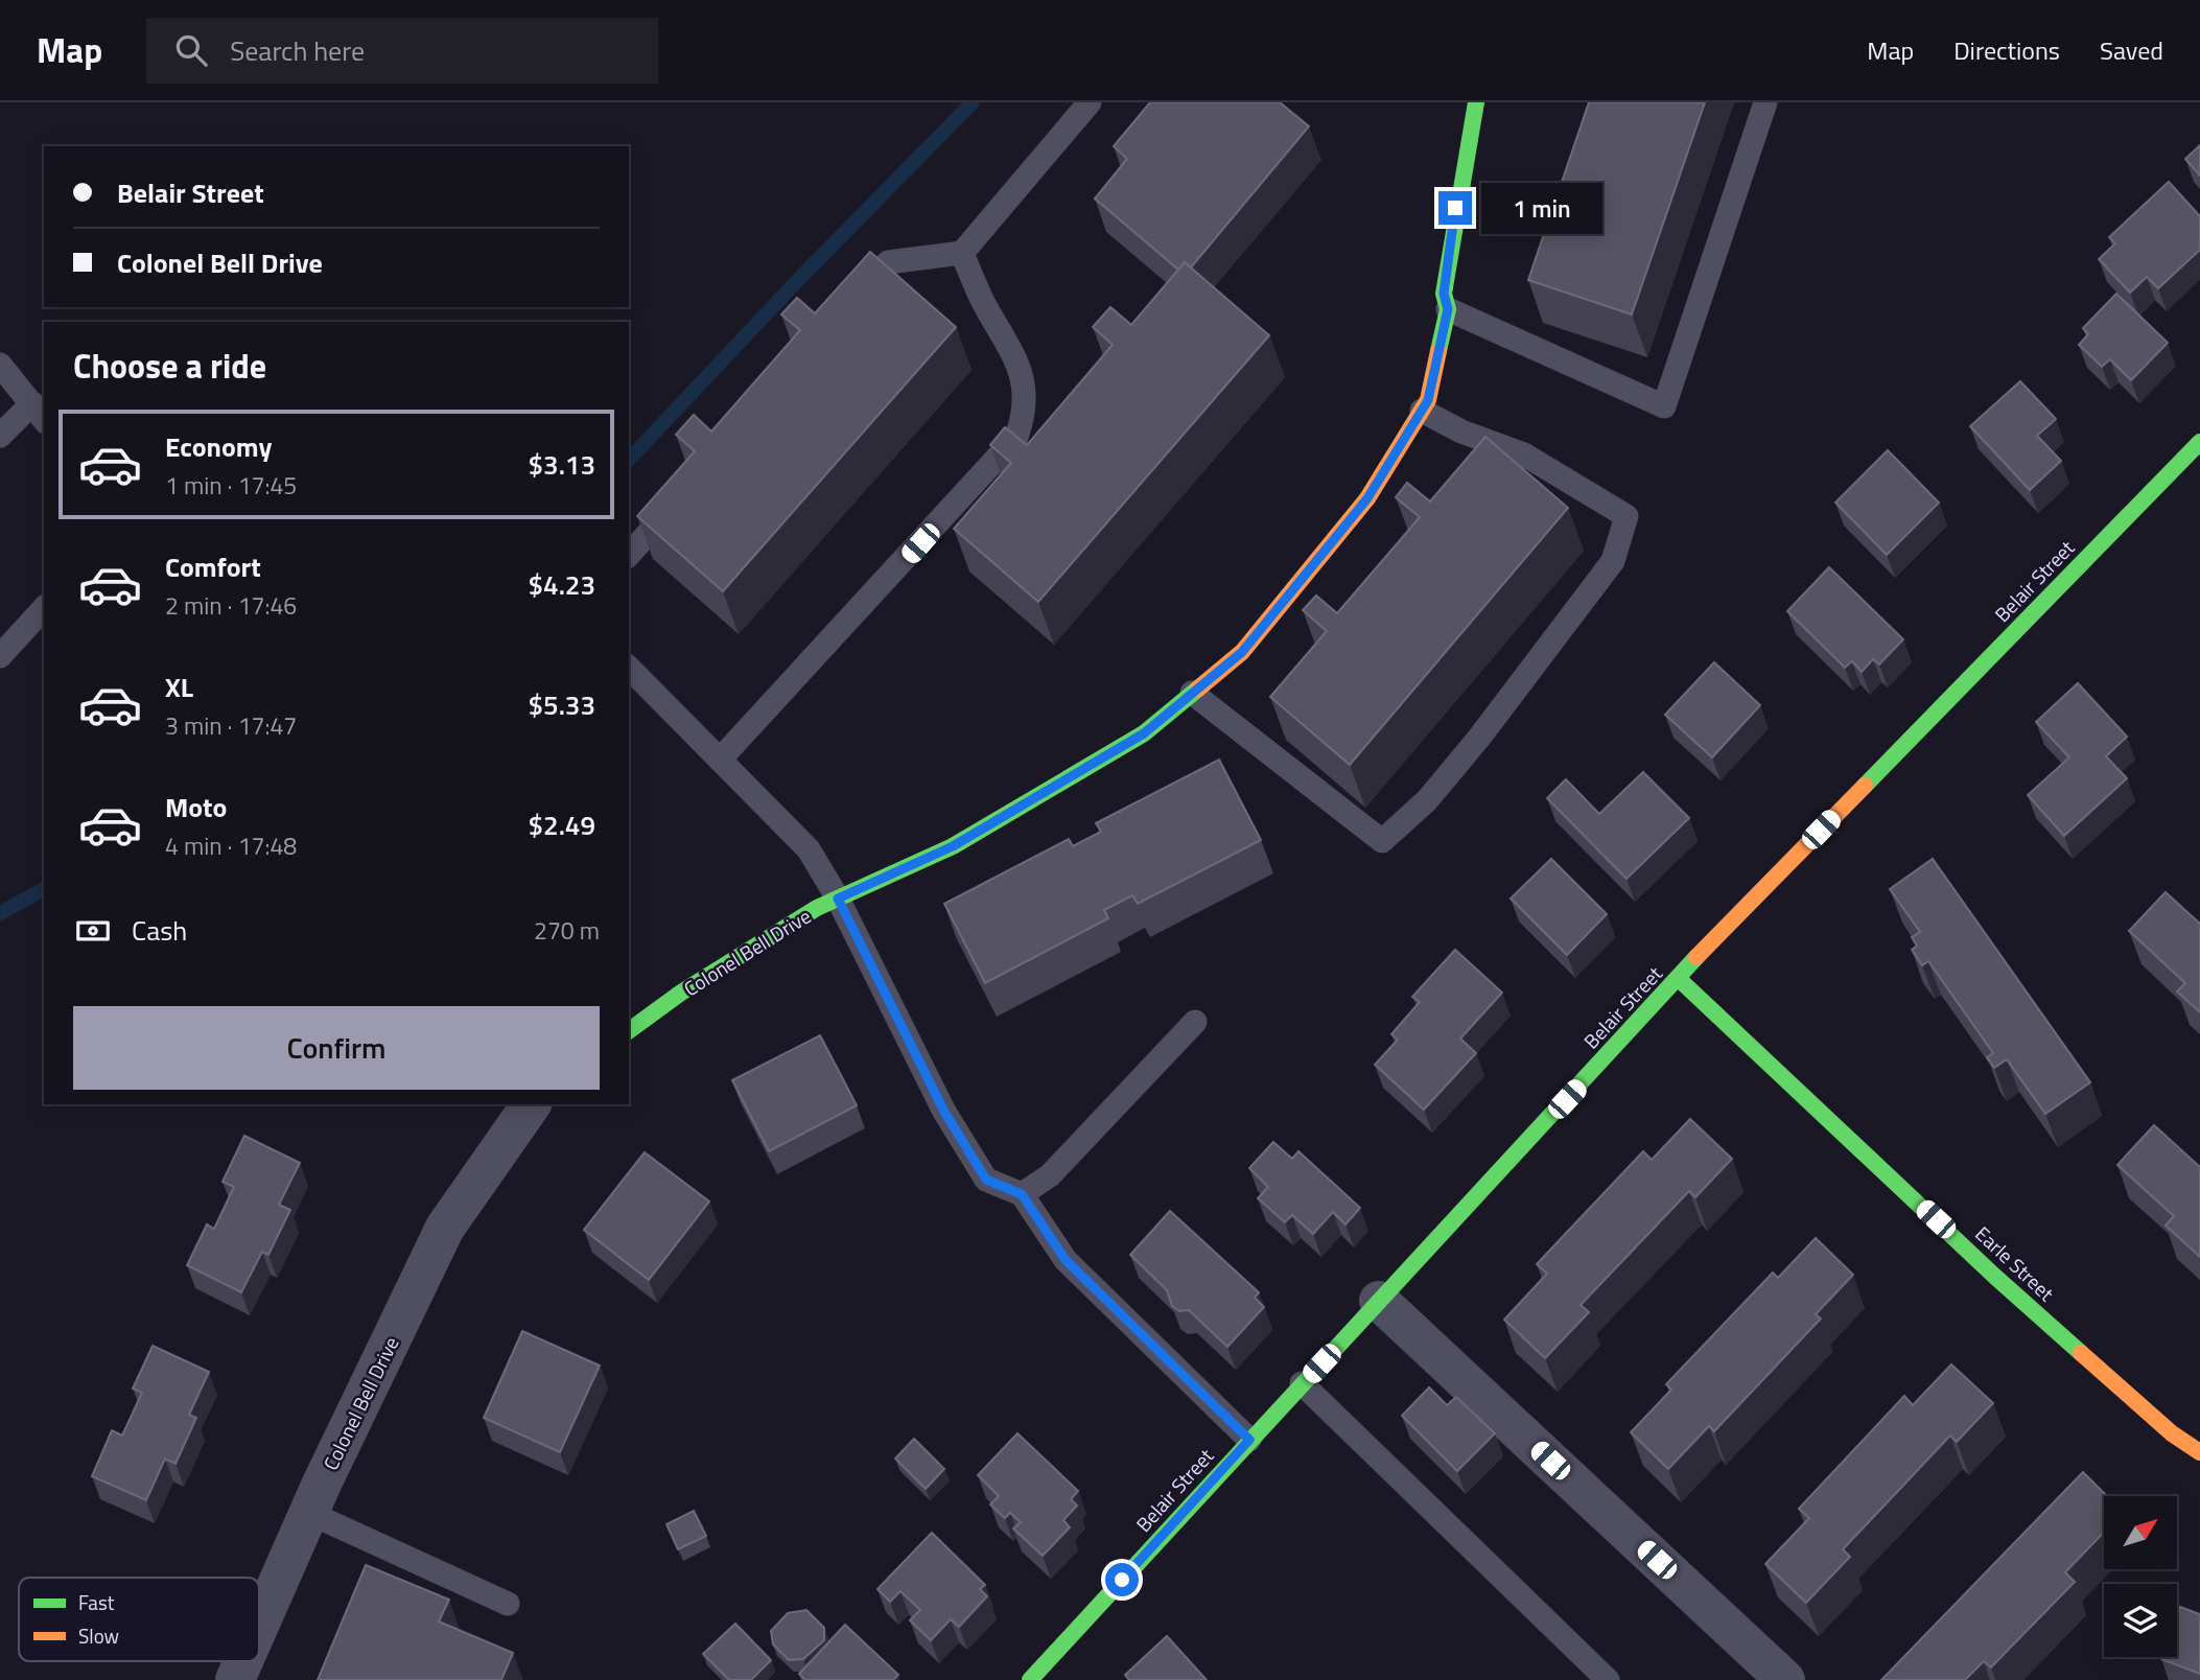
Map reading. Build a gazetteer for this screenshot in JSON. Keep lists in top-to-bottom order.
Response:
{
  "streets": {
    "street": ["Belair Street", "Colonel Bell Drive", "Earle Street"]
  },
  "crossings": [
    ["Belair Street", "Earle Street"]
  ],
  "legend": ["Fast", "Slow"],
  "north": "top right",
  "page": {
    "header": "Map",
    "search": "Search here",
    "nav": ["Map", "Directions", "Saved"],
    "banner": ["Belair Street", "Colonel Bell Drive"],
    "bubble": "1 min",
    "heading": "Choose a ride",
    "list": [
      {
        "name": "Economy",
        "note": "1 min · 17:45",
        "value": "$3.13"
      },
      {
        "name": "Comfort",
        "note": "2 min · 17:46",
        "value": "$4.23"
      },
      {
        "name": "XL",
        "note": "3 min · 17:47",
        "value": "$5.33"
      },
      {
        "name": "Moto",
        "note": "4 min · 17:48",
        "value": "$2.49"
      }
    ],
    "pay": ["Cash", "270 m"],
    "buttons": "Confirm"
  }
}
